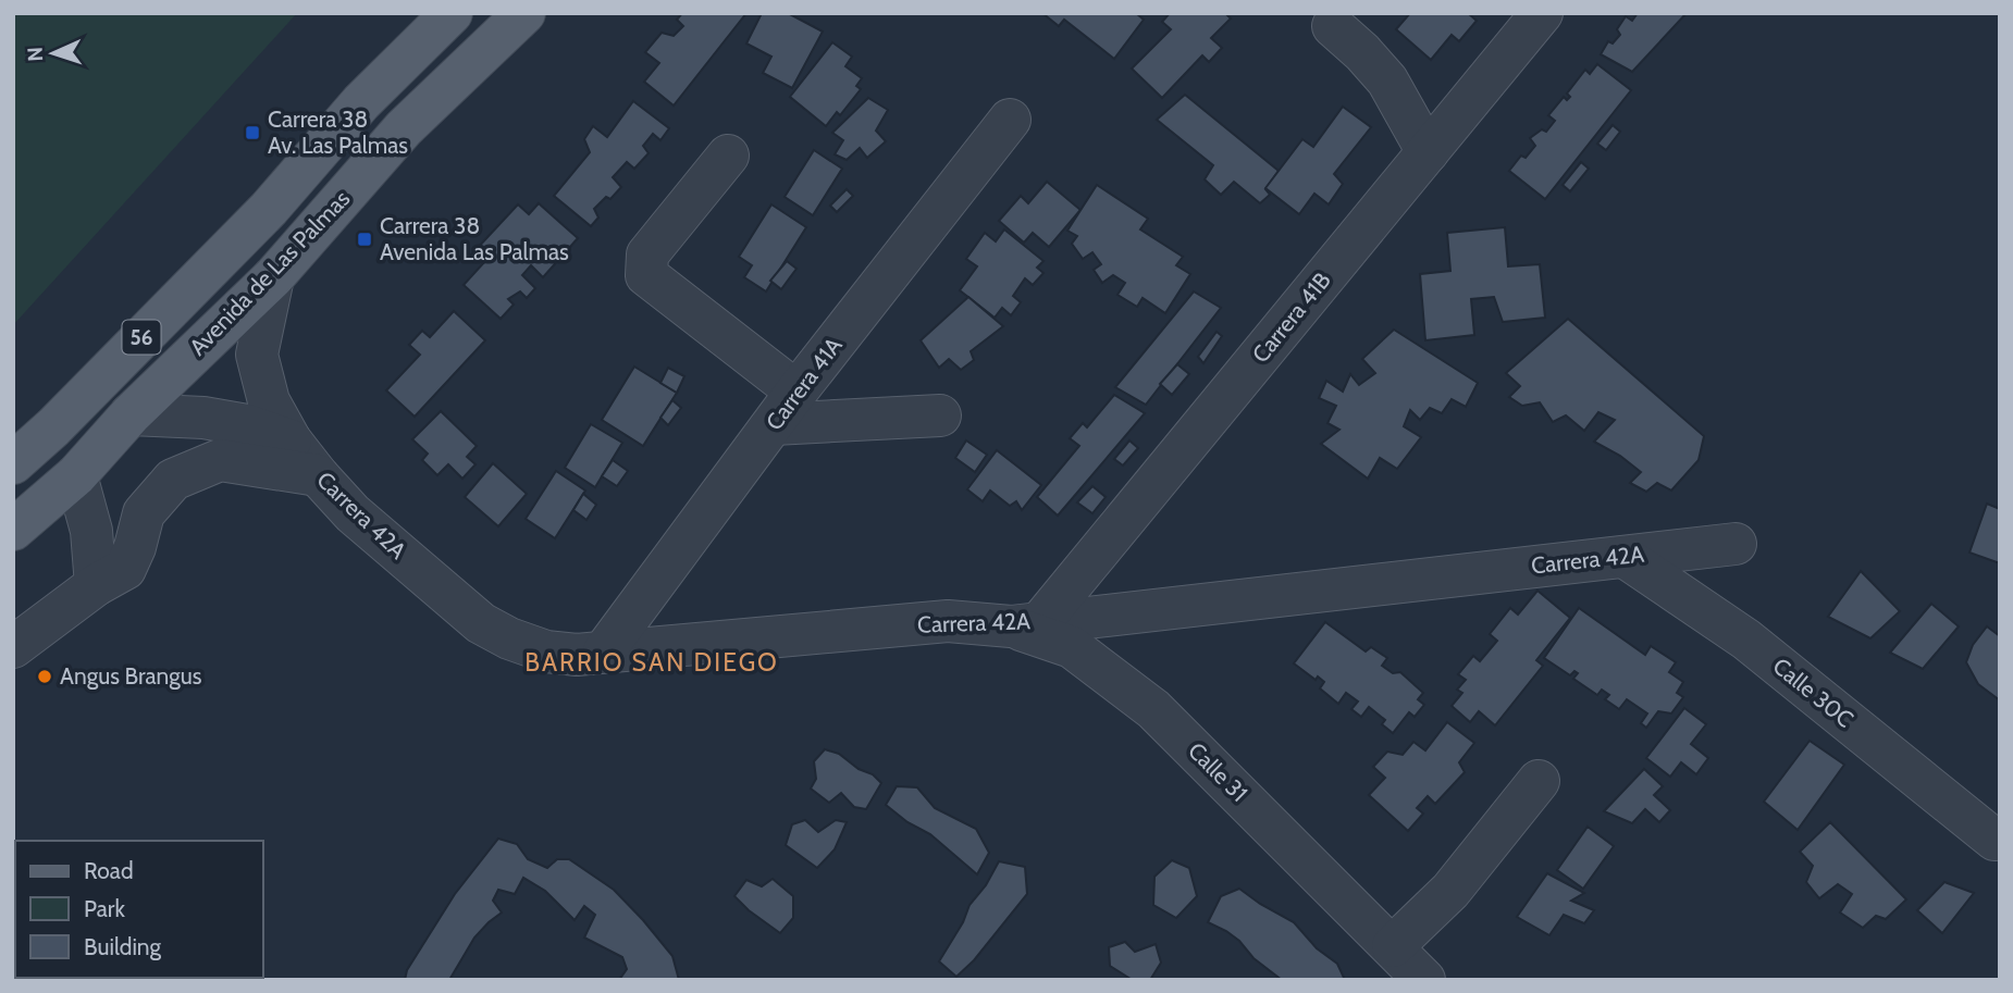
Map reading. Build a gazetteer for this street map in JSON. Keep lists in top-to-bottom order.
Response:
{
  "streets": {
    "main road": ["Avenida de Las Palmas", "56"],
    "street": [
      "Carrera 41B",
      "Carrera 41A",
      "Carrera 42A",
      "Calle 30C",
      "Calle 31"
    ]
  },
  "crossings": [
    ["Avenida de Las Palmas", "Carrera 42A"],
    ["Carrera 41B", "Carrera 42A"],
    ["Carrera 41B", "Calle 31"],
    ["Carrera 41A", "Carrera 42A"],
    ["Carrera 42A", "Calle 30C"],
    ["Carrera 42A", "Calle 31"]
  ],
  "districts": ["BARRIO SAN DIEGO"],
  "places": {
    "transit": ["Carrera 38 Av. Las Palmas", "Carrera 38 Avenida Las Palmas"],
    "other": ["Angus Brangus"]
  },
  "legend": ["Road", "Park", "Building"],
  "north": "left"
}
